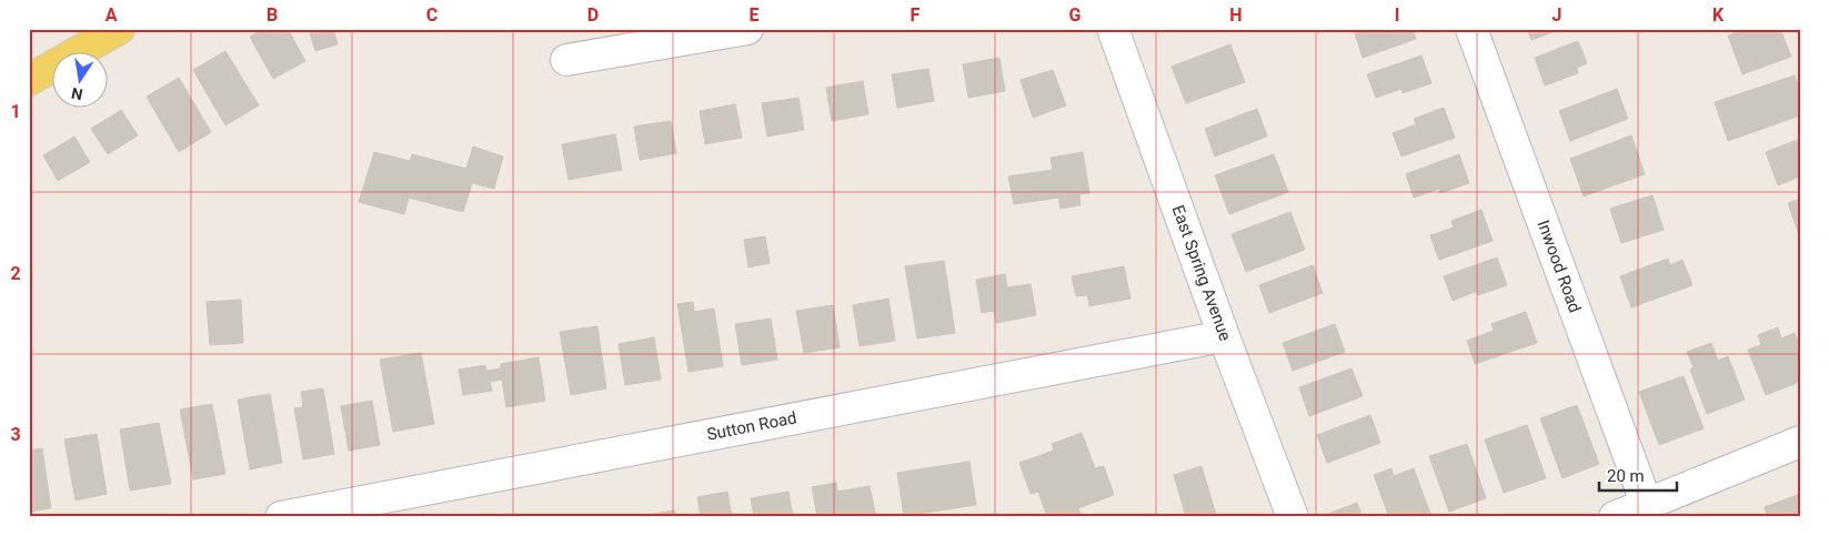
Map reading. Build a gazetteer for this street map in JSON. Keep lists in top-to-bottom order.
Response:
{
  "streets": {
    "street": ["Inwood Road", "East Spring Avenue", "Sutton Road"]
  },
  "crossings": [
    ["East Spring Avenue", "Sutton Road"]
  ],
  "scale_bar": "20 m",
  "north": "bottom",
  "grid": {
    "columns": [
      "A",
      "B",
      "C",
      "D",
      "E",
      "F",
      "G",
      "H",
      "I",
      "J",
      "K"
    ],
    "rows": ["1", "2", "3"]
  }
}
